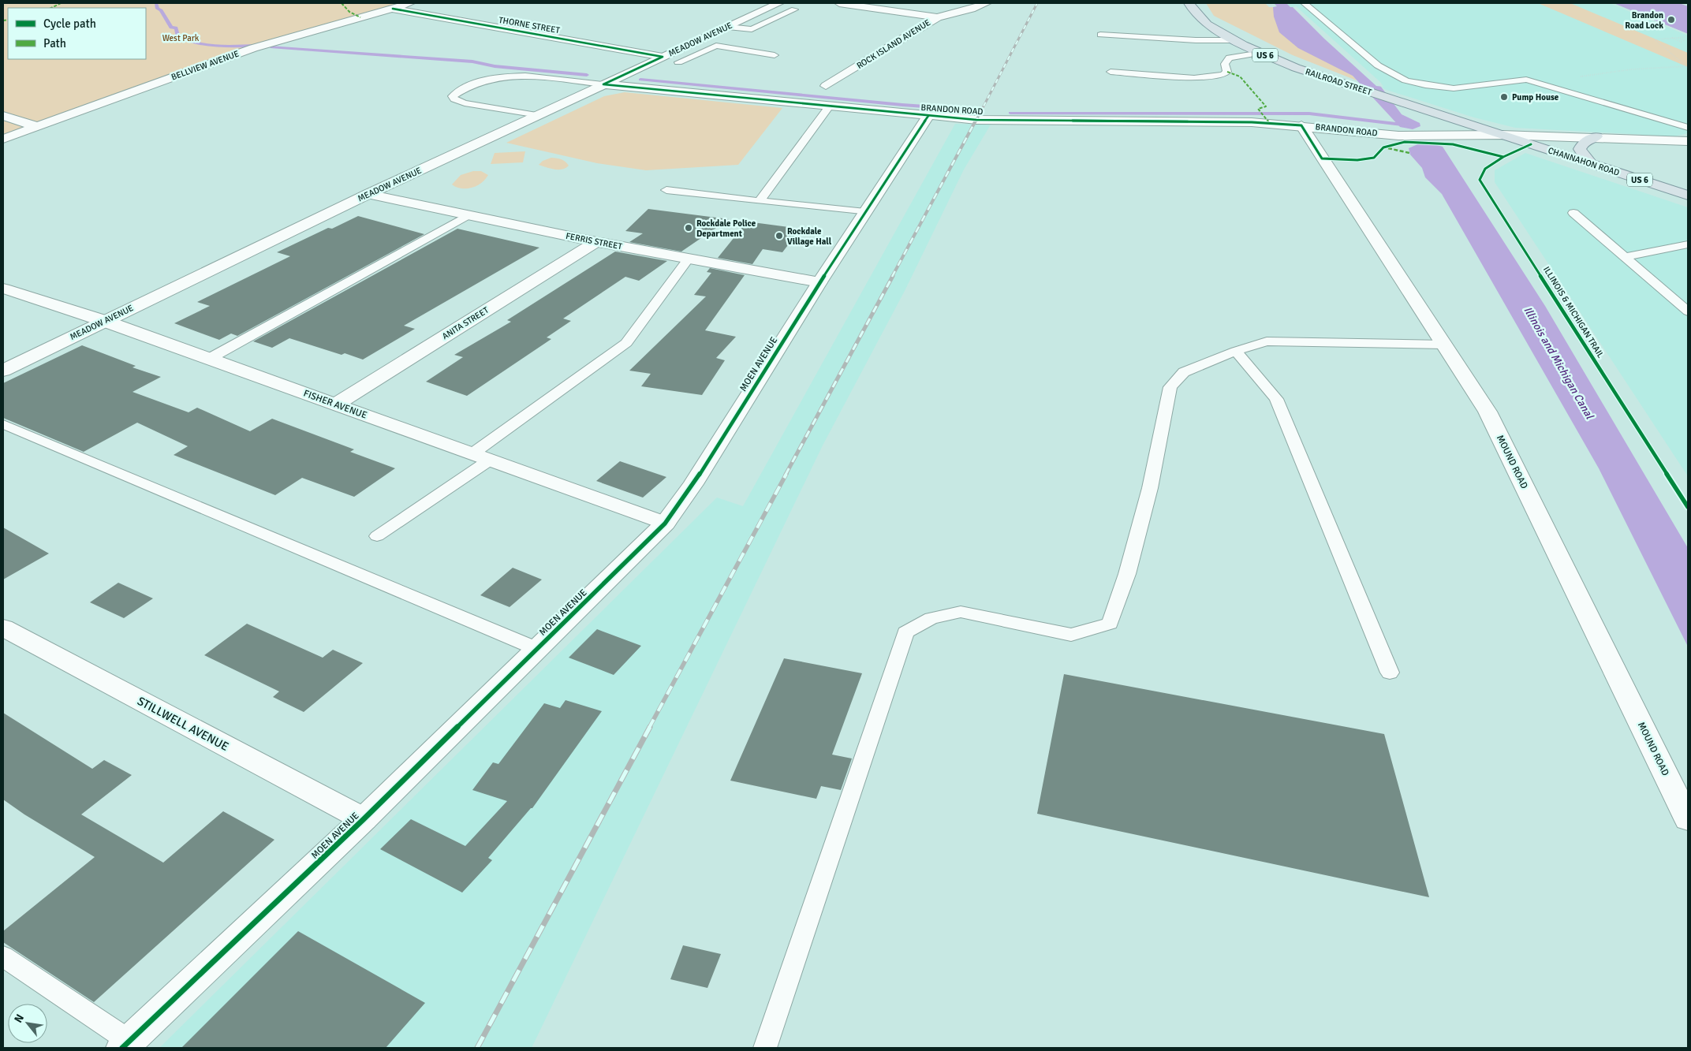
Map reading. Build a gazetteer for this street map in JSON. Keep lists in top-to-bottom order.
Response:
{
  "streets": {
    "main road": ["US 6", "RAILROAD STREET", "CHANNAHON ROAD"],
    "street": [
      "THORNE STREET",
      "MEADOW AVENUE",
      "ROCK ISLAND AVENUE",
      "BELLVIEW AVENUE",
      "BRANDON ROAD",
      "FERRIS STREET",
      "ANITA STREET",
      "MOEN AVENUE",
      "FISHER AVENUE",
      "MOUND ROAD",
      "STILLWELL AVENUE"
    ],
    "cycle path": ["ILLINOIS & MICHIGAN TRAIL"]
  },
  "crossings": [
    ["THORNE STREET", "MEADOW AVENUE"],
    ["THORNE STREET", "BELLVIEW AVENUE"],
    ["MEADOW AVENUE", "BRANDON ROAD"],
    ["MEADOW AVENUE", "FERRIS STREET"],
    ["MEADOW AVENUE", "FISHER AVENUE"],
    ["RAILROAD STREET", "BRANDON ROAD"],
    ["RAILROAD STREET", "CHANNAHON ROAD"],
    ["BRANDON ROAD", "CHANNAHON ROAD"],
    ["BRANDON ROAD", "MOEN AVENUE"],
    ["BRANDON ROAD", "MOUND ROAD"],
    ["FERRIS STREET", "ANITA STREET"],
    ["FERRIS STREET", "MOEN AVENUE"],
    ["ANITA STREET", "FISHER AVENUE"],
    ["MOEN AVENUE", "FISHER AVENUE"],
    ["MOEN AVENUE", "STILLWELL AVENUE"]
  ],
  "water": ["Illinois and Michigan Canal"],
  "parks": ["West Park"],
  "places": [
    "Brandon Road Lock",
    "Pump House",
    "Rockdale Police Department",
    "Rockdale Village Hall"
  ],
  "legend": ["Cycle path", "Path"],
  "north": "top left"
}
